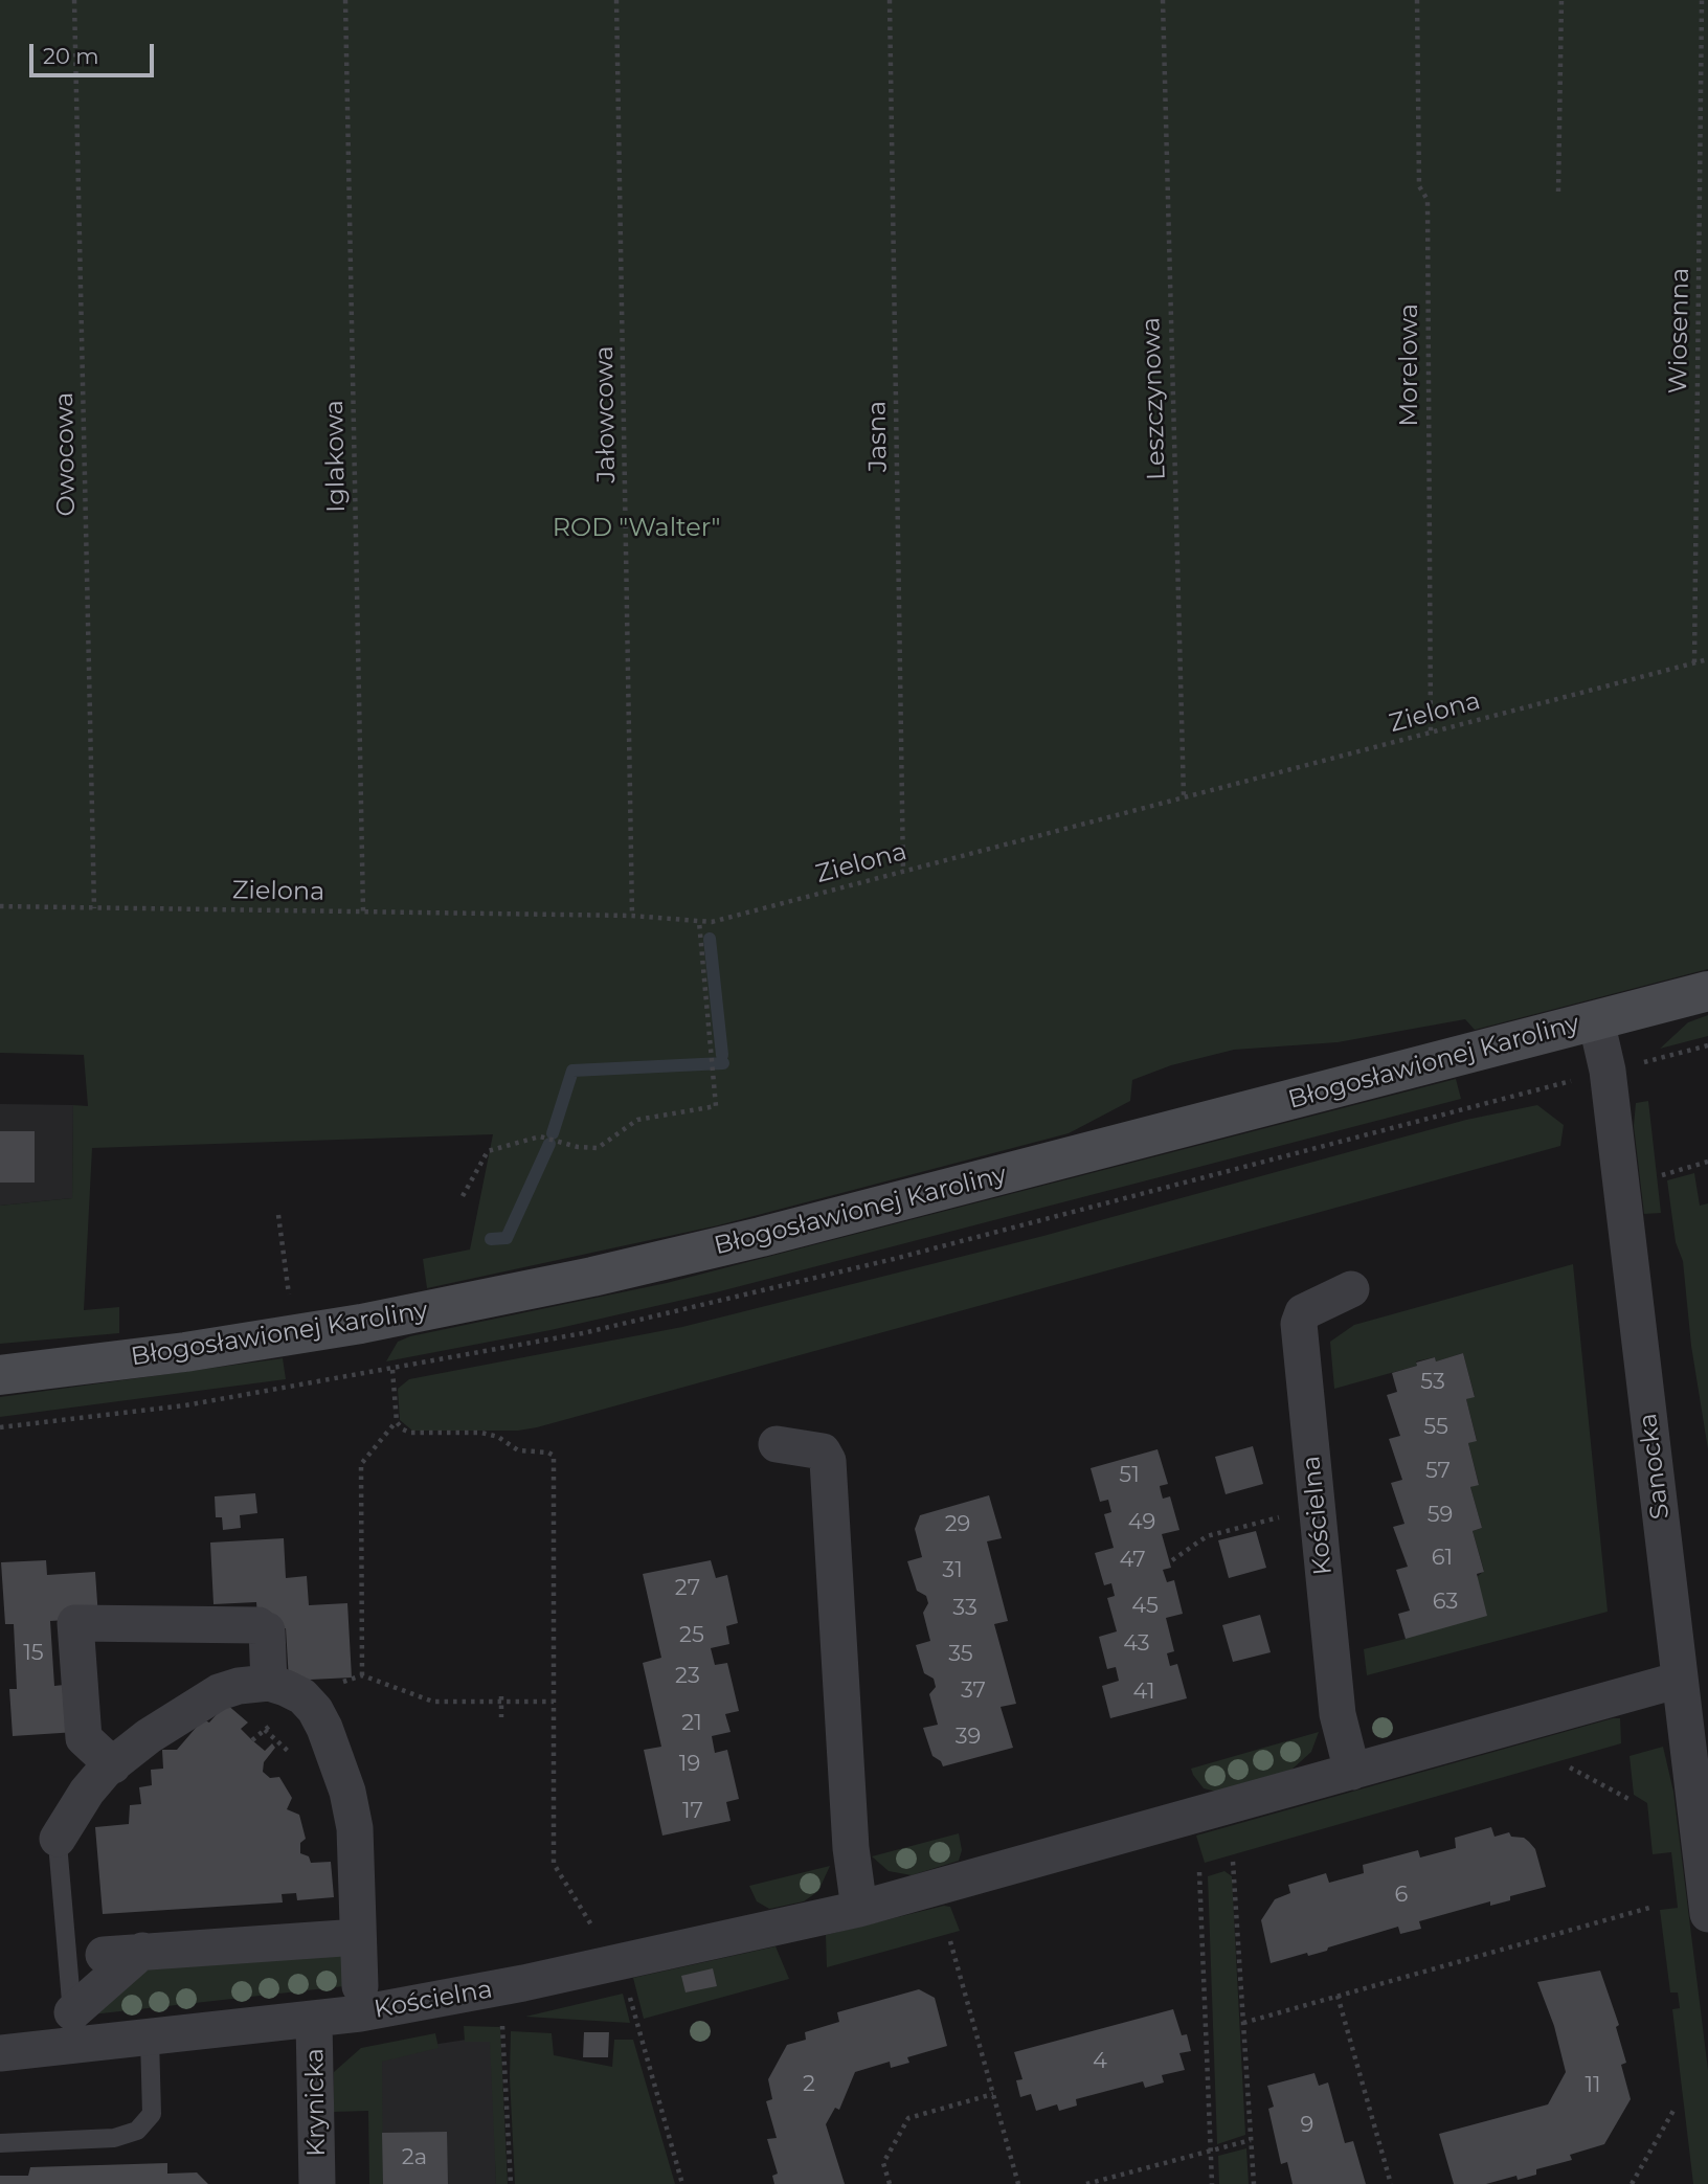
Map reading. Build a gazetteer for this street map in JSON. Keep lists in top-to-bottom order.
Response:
{
  "streets": {
    "street": [
      "Błogosławionej Karoliny",
      "Sanocka",
      "Kościelna",
      "Krynicka"
    ],
    "path": [
      "Wiosenna",
      "Morelowa",
      "Leszczynowa",
      "Jałowcowa",
      "Jasna",
      "Owocowa",
      "Iglakowa",
      "Zielona"
    ]
  },
  "crossings": [
    ["Wiosenna", "Zielona"],
    ["Morelowa", "Zielona"],
    ["Leszczynowa", "Zielona"],
    ["Jałowcowa", "Zielona"],
    ["Jasna", "Zielona"],
    ["Owocowa", "Zielona"],
    ["Iglakowa", "Zielona"],
    ["Błogosławionej Karoliny", "Sanocka"],
    ["Sanocka", "Kościelna"],
    ["Kościelna", "Krynicka"]
  ],
  "parks": ["ROD \"Walter\""],
  "house_numbers": [
    "53",
    "55",
    "57",
    "51",
    "59",
    "49",
    "29",
    "61",
    "47",
    "31",
    "27",
    "63",
    "45",
    "33",
    "25",
    "43",
    "15",
    "35",
    "23",
    "37",
    "41",
    "21",
    "39",
    "19",
    "17",
    "6",
    "4",
    "2",
    "11",
    "9",
    "2a"
  ],
  "scale_bar": "20 m"
}
